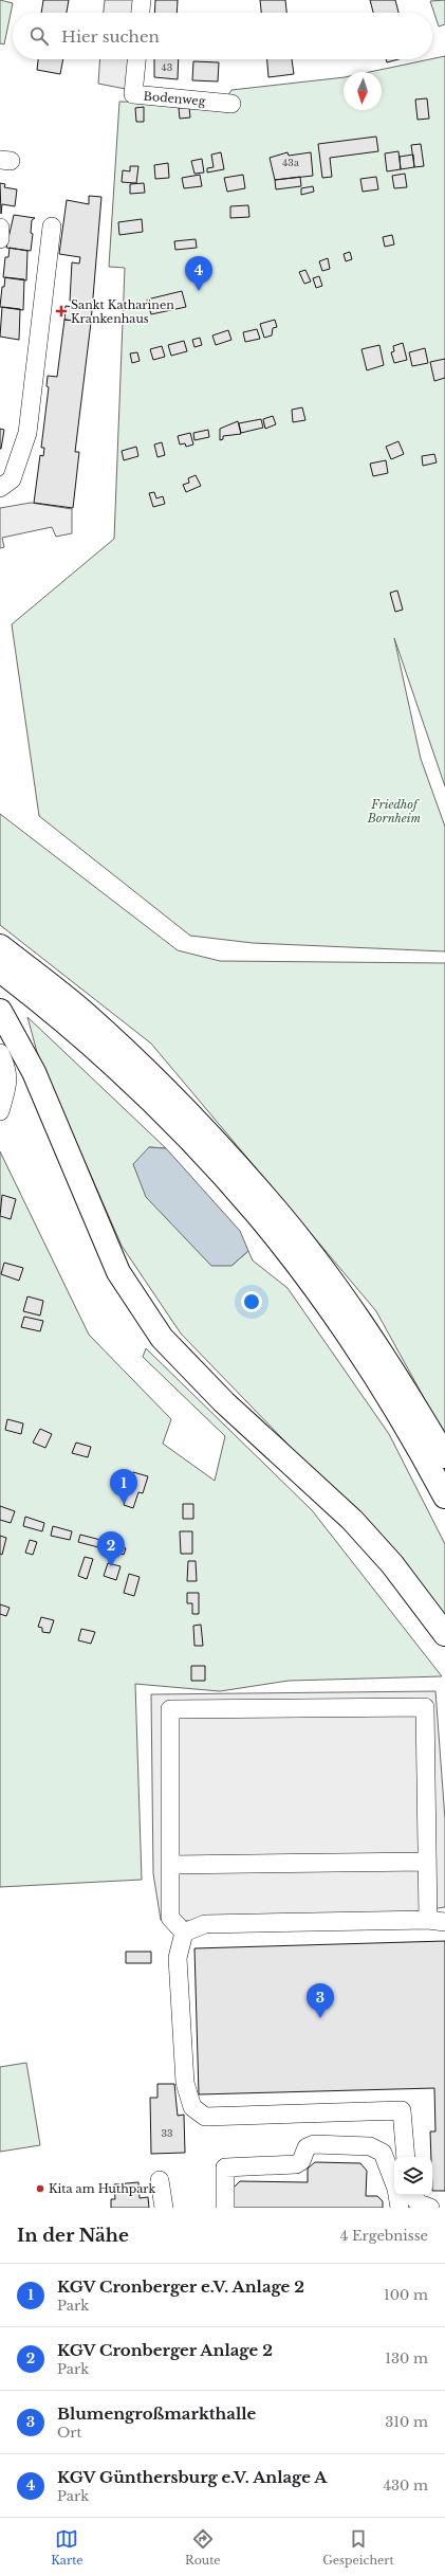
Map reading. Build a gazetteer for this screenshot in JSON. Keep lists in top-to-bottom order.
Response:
{
  "streets": {
    "street": ["Bodenweg"]
  },
  "parks": ["Friedhof Bornheim"],
  "places": {
    "health": ["Sankt Katharinen Krankenhaus"],
    "other": ["Kita am Huthpark"]
  },
  "house_numbers": ["43", "43a", "33"],
  "north": "bottom",
  "page": {
    "search": "Hier suchen",
    "pins": [
      "4",
      "1",
      "2",
      "3"
    ],
    "heading": ["In der Nähe", "4 Ergebnisse"],
    "list": [
      {
        "mark": "1",
        "name": "KGV Cronberger e.V. Anlage 2",
        "note": "Park",
        "value": "100 m"
      },
      {
        "mark": "2",
        "name": "KGV Cronberger Anlage 2",
        "note": "Park",
        "value": "130 m"
      },
      {
        "mark": "3",
        "name": "Blumengroßmarkthalle",
        "note": "Ort",
        "value": "310 m"
      },
      {
        "mark": "4",
        "name": "KGV Günthersburg e.V. Anlage A",
        "note": "Park",
        "value": "430 m"
      }
    ],
    "nav": ["Karte", "Route", "Gespeichert"]
  }
}
